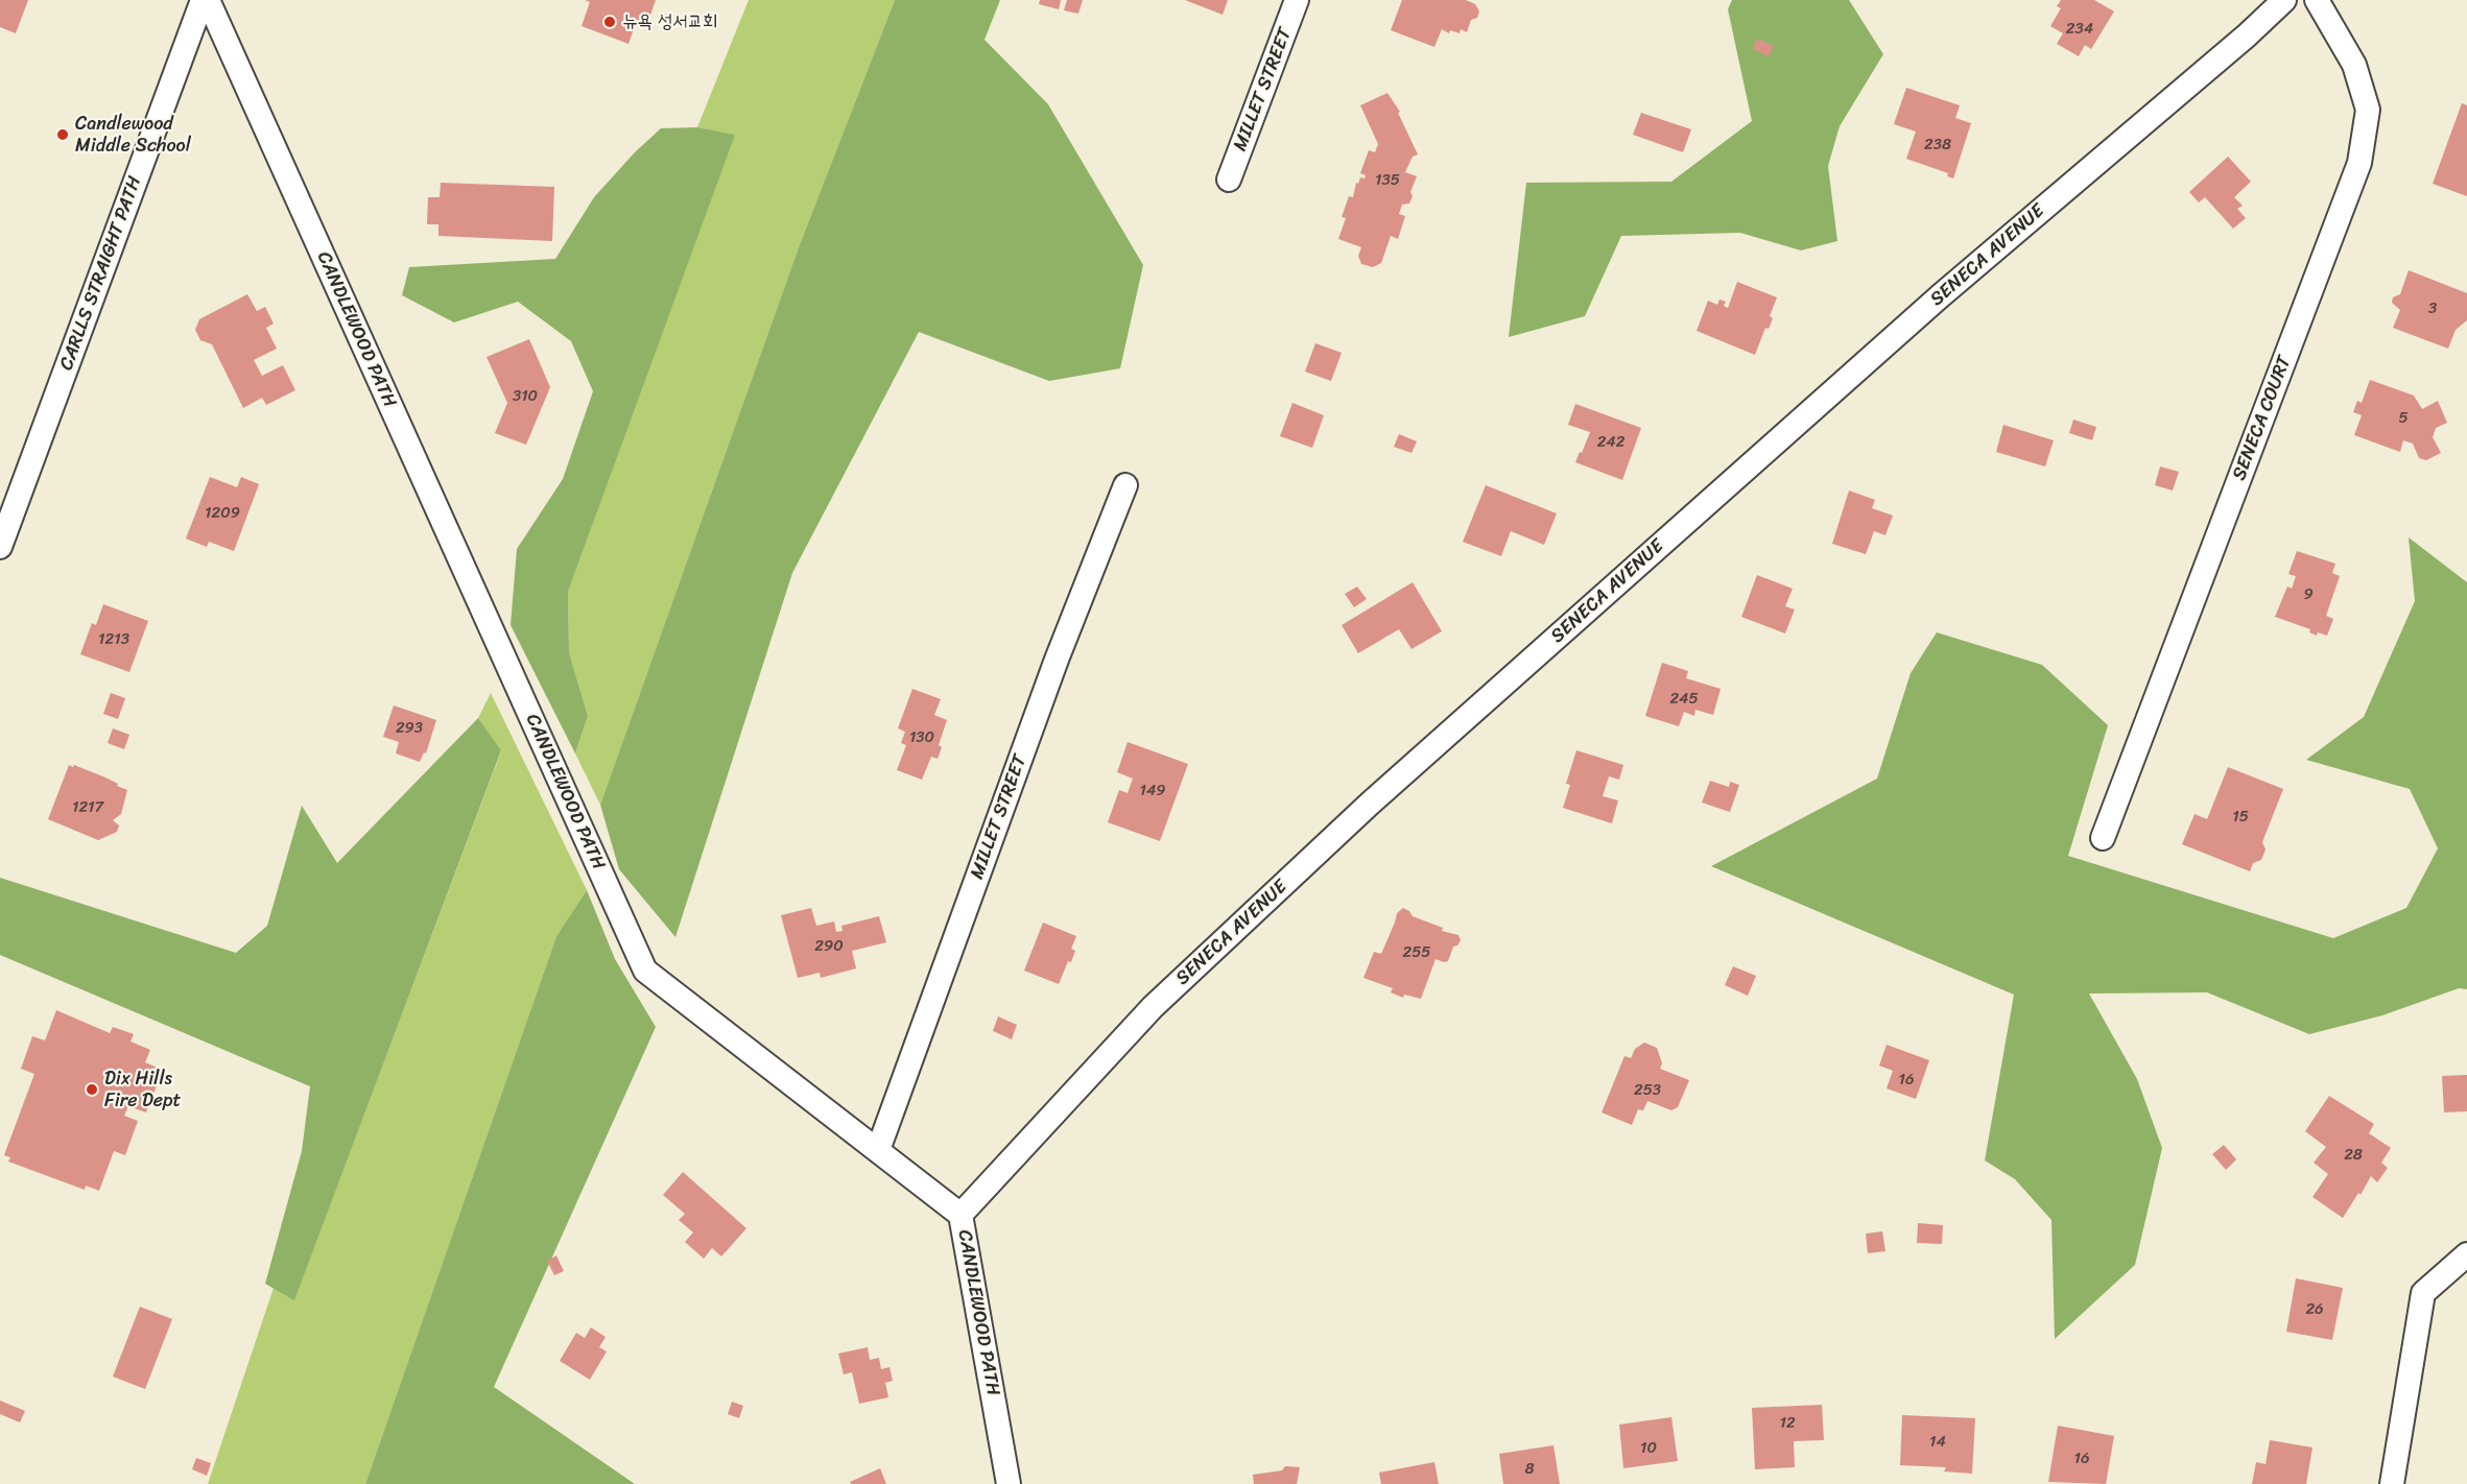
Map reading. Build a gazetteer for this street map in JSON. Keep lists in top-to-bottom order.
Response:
{
  "streets": {
    "street": [
      "MILLET STREET",
      "SENECA AVENUE",
      "CARLLS STRAIGHT PATH",
      "CANDLEWOOD PATH",
      "SENECA COURT"
    ]
  },
  "crossings": [
    ["MILLET STREET", "CANDLEWOOD PATH"],
    ["SENECA AVENUE", "CANDLEWOOD PATH"],
    ["CARLLS STRAIGHT PATH", "CANDLEWOOD PATH"]
  ],
  "places": ["뉴욕 성서교회", "Candlewood Middle School", "Dix Hills Fire Dept"],
  "house_numbers": [
    "234",
    "238",
    "135",
    "3",
    "310",
    "5",
    "242",
    "1209",
    "9",
    "1213",
    "245",
    "293",
    "130",
    "149",
    "1217",
    "15",
    "290",
    "255",
    "16",
    "253",
    "28",
    "26",
    "12",
    "14",
    "10",
    "16",
    "8"
  ]
}
